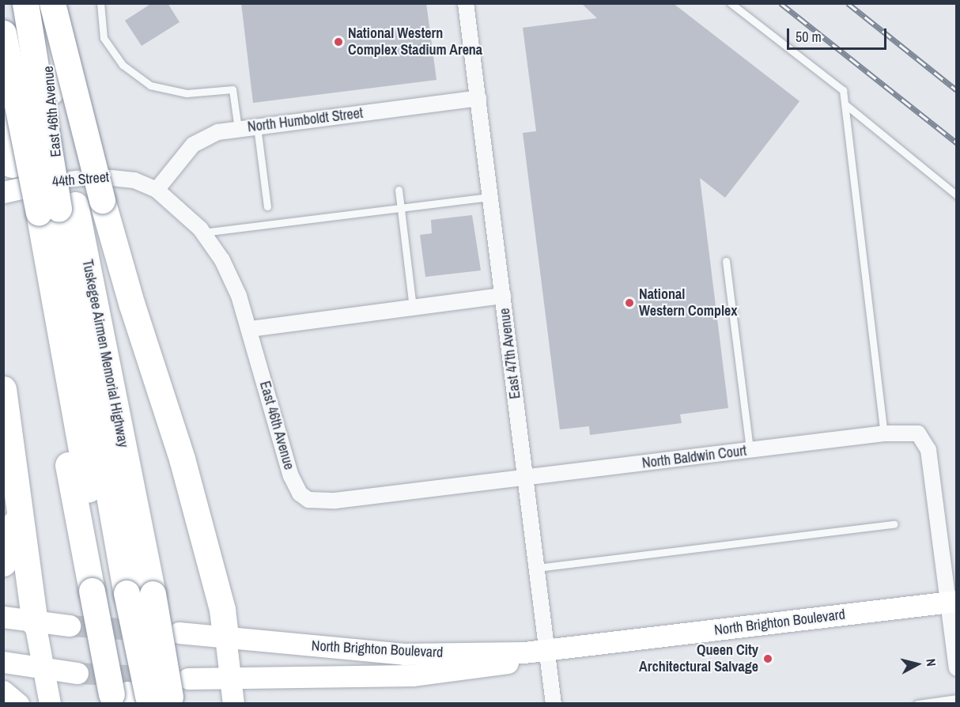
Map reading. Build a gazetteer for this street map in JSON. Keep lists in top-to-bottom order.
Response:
{
  "streets": {
    "highway": ["Tuskegee Airmen Memorial Highway"],
    "main road": ["East 46th Avenue", "44th Street", "North Brighton Boulevard"],
    "street": ["North Humboldt Street", "East 47th Avenue", "North Baldwin Court"]
  },
  "crossings": [
    ["East 46th Avenue", "North Humboldt Street"],
    ["East 46th Avenue", "44th Street"],
    ["East 46th Avenue", "Tuskegee Airmen Memorial Highway"],
    ["East 46th Avenue", "North Baldwin Court"],
    ["North Humboldt Street", "44th Street"],
    ["North Humboldt Street", "East 47th Avenue"],
    ["East 47th Avenue", "North Baldwin Court"],
    ["East 47th Avenue", "North Brighton Boulevard"],
    ["North Baldwin Court", "North Brighton Boulevard"]
  ],
  "places": ["National Western Complex Stadium Arena", "National Western Complex", "Queen City Architectural Salvage"],
  "scale_bar": "50 m",
  "north": "right"
}
